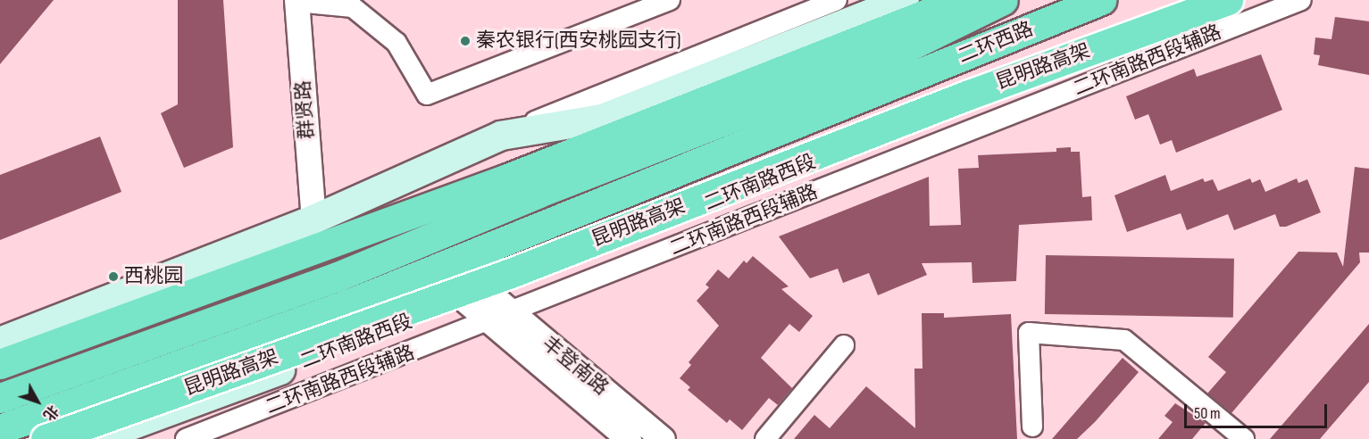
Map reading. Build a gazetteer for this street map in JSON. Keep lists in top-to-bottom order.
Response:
{
  "streets": {
    "highway": ["二环西路", "昆明路高架", "二环南路西段"],
    "street": ["二环南路西段辅路", "群贤路", "丰登南路"]
  },
  "crossings": [
    ["二环西路", "二环南路西段"],
    ["二环南路西段辅路", "丰登南路"],
    ["二环南路西段", "丰登南路"]
  ],
  "places": ["秦农银行(西安桃园支行)", "西桃园"],
  "scale_bar": "50 m",
  "north": "bottom right"
}
